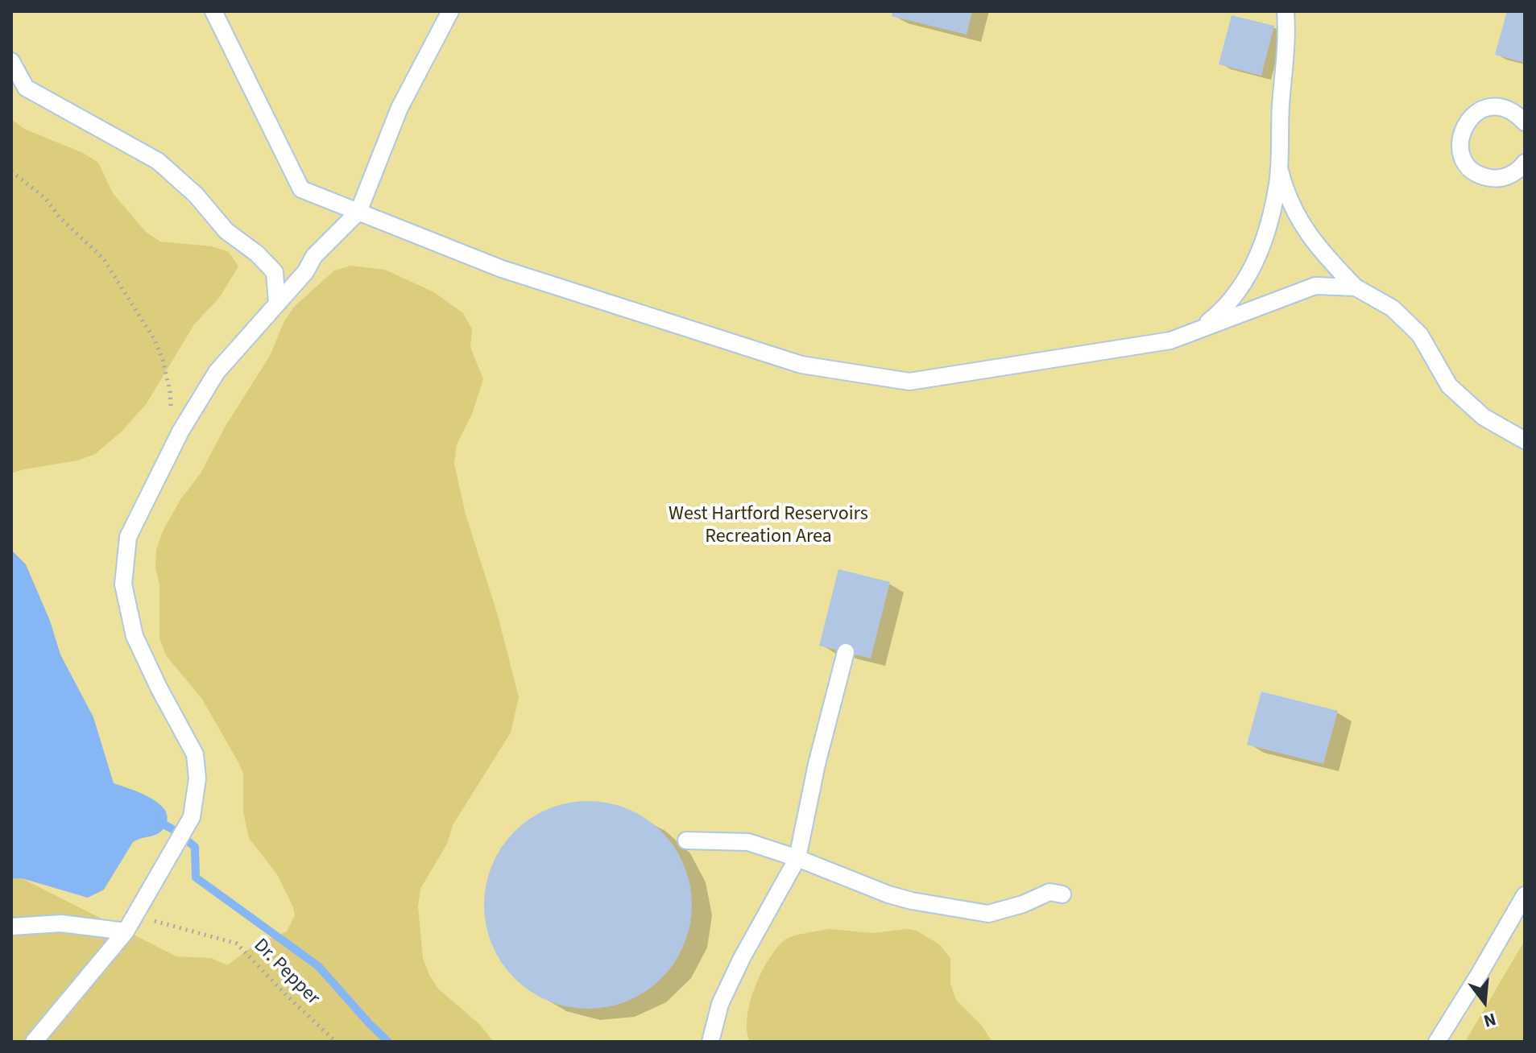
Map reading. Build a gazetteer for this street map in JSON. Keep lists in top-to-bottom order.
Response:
{
  "streets": {
    "path": ["Dr. Pepper"]
  },
  "parks": ["West Hartford Reservoirs Recreation Area"],
  "north": "bottom"
}
